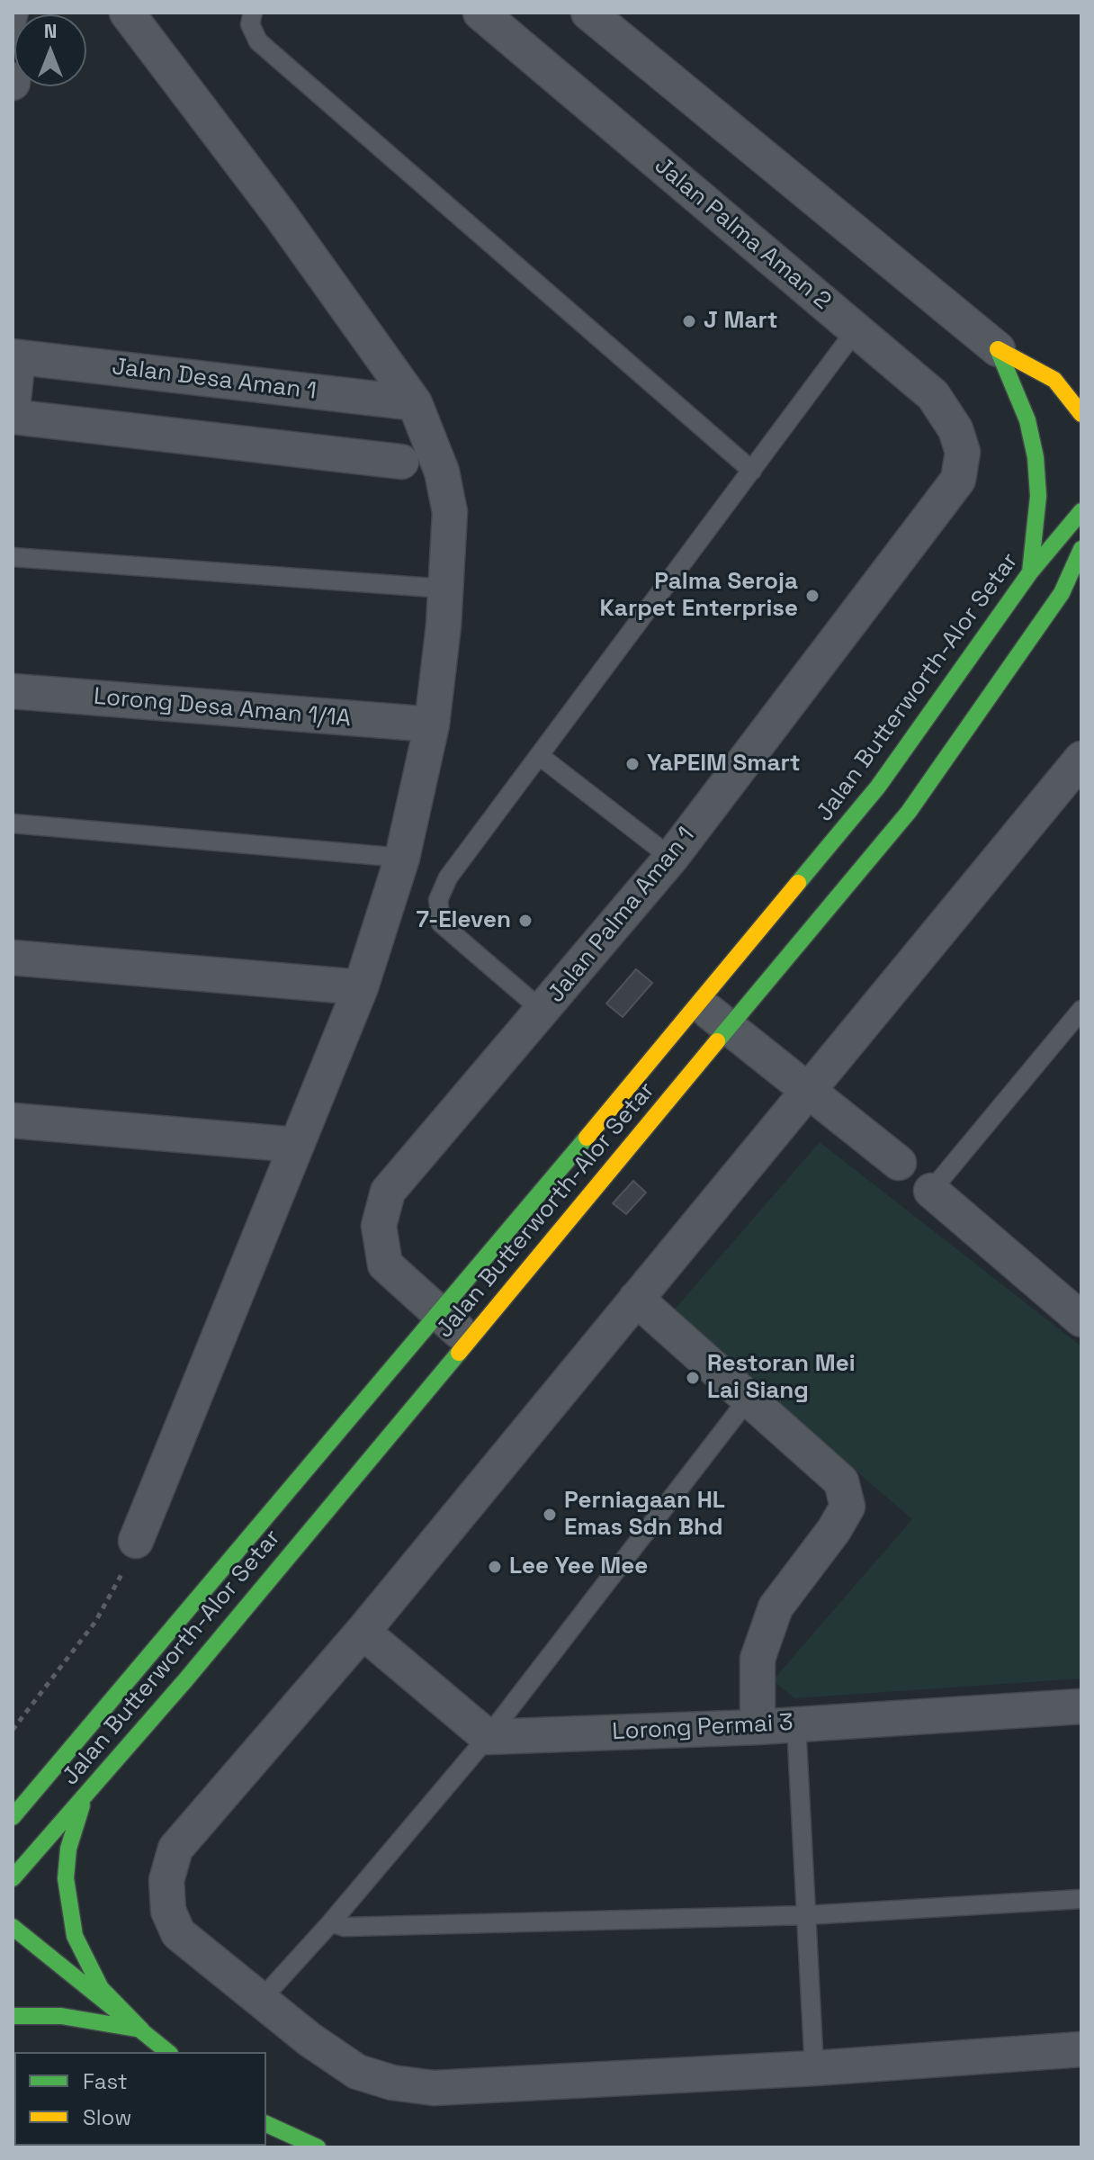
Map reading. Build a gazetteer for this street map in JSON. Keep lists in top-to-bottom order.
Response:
{
  "streets": {
    "main road": ["Jalan Butterworth-Alor Setar"],
    "street": [
      "Jalan Palma Aman 2",
      "Jalan Desa Aman 1",
      "Lorong Desa Aman 1/1A",
      "Jalan Palma Aman 1",
      "Lorong Permai 3"
    ]
  },
  "crossings": [
    ["Jalan Palma Aman 2", "Jalan Palma Aman 1"],
    ["Jalan Butterworth-Alor Setar", "Jalan Palma Aman 1"]
  ],
  "places": [
    "J Mart",
    "Palma Seroja Karpet Enterprise",
    "YaPEIM Smart",
    "7-Eleven",
    "Restoran Mei Lai Siang",
    "Perniagaan HL Emas Sdn Bhd",
    "Lee Yee Mee"
  ],
  "legend": ["Fast", "Slow"],
  "north": "top"
}
